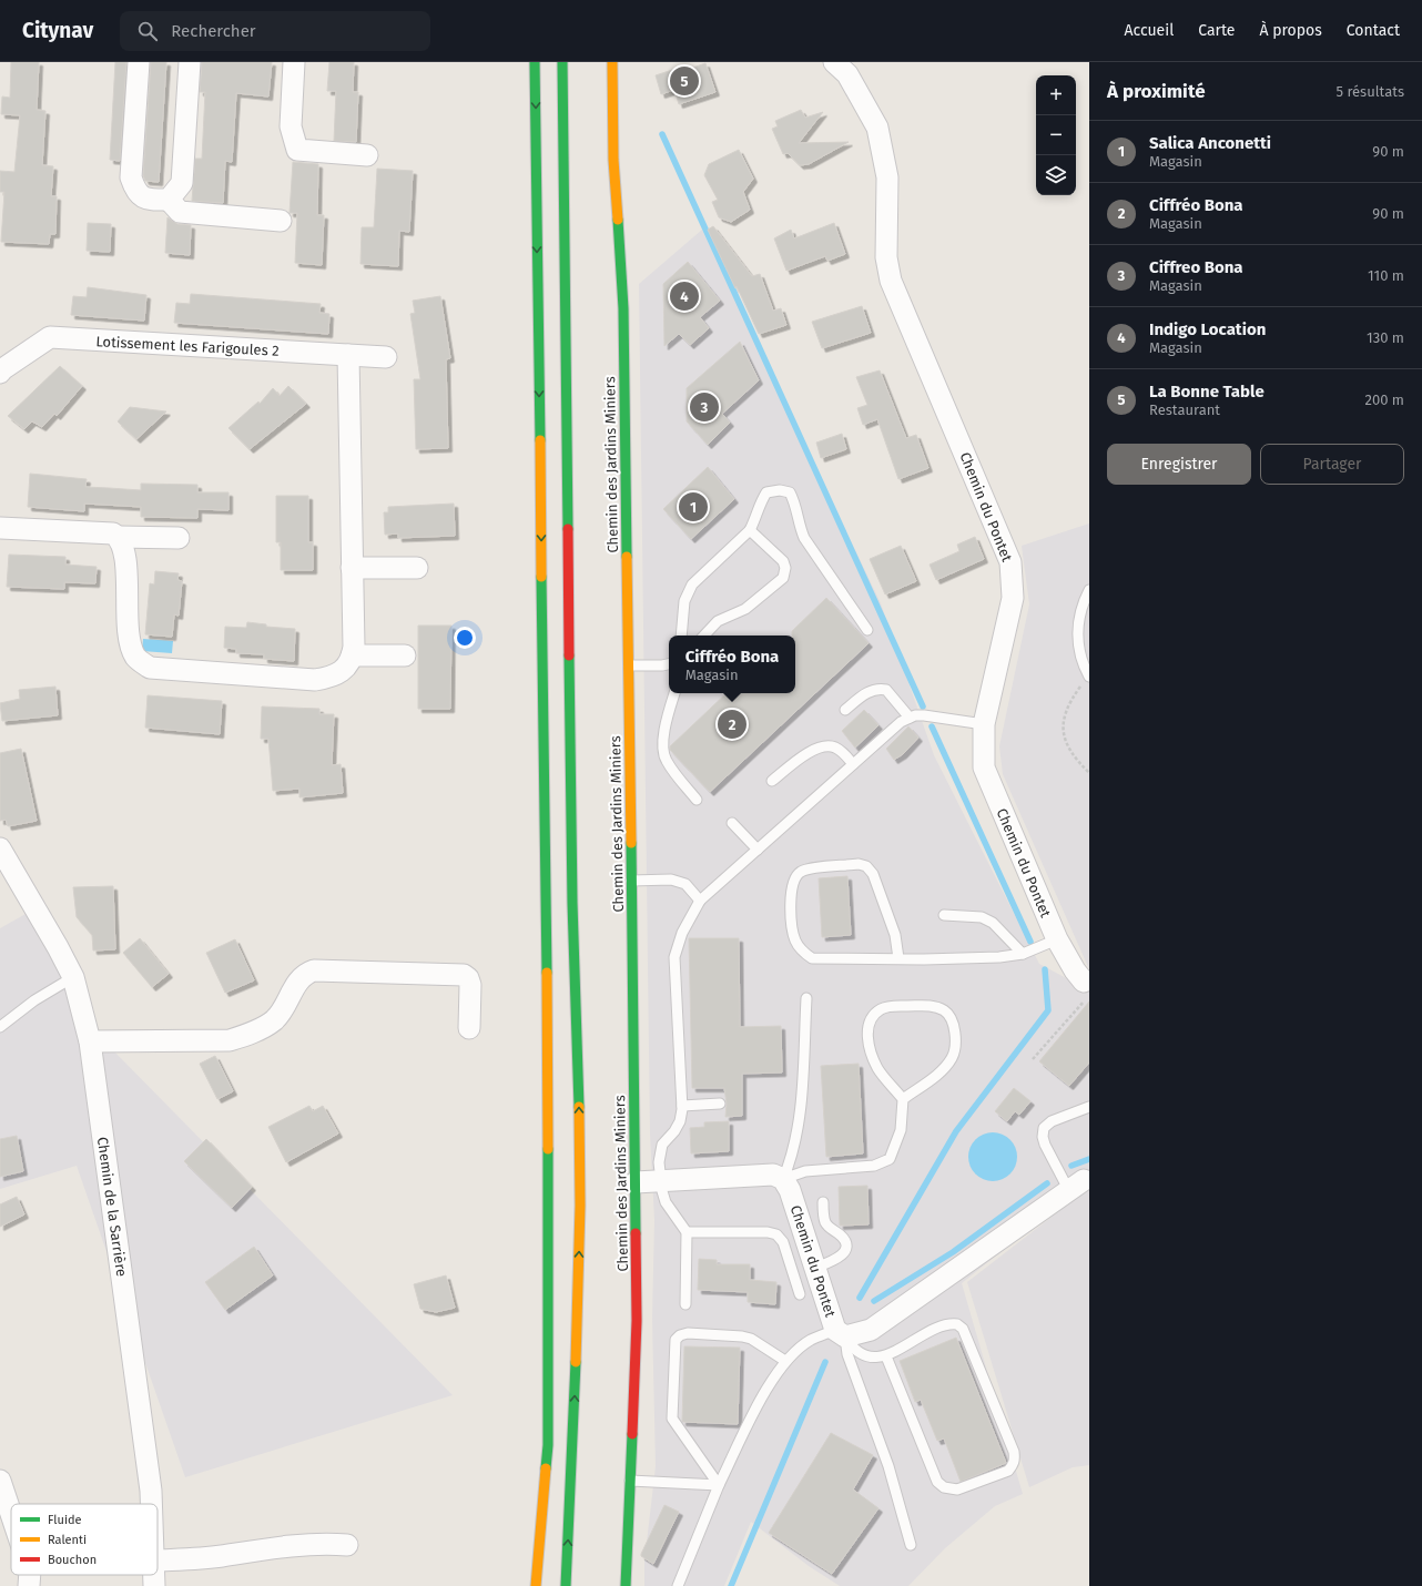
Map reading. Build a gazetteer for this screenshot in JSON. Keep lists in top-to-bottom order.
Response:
{
  "streets": {
    "main road": ["Chemin des Jardins Miniers"],
    "street": ["Lotissement les Farigoules 2", "Chemin du Pontet", "Chemin de la Sarrière"]
  },
  "legend": ["Fluide", "Ralenti", "Bouchon"],
  "page": {
    "header": "Citynav",
    "search": "Rechercher",
    "nav": [
      "Accueil",
      "Carte",
      "À propos",
      "Contact"
    ],
    "heading": ["À proximité", "5 résultats"],
    "pins": [
      "5",
      "4",
      "3",
      "1",
      "2"
    ],
    "map_buttons": ["+", "−"],
    "list": [
      {
        "mark": "1",
        "name": "Salica Anconetti",
        "note": "Magasin",
        "value": "90 m"
      },
      {
        "mark": "2",
        "name": "Ciffréo Bona",
        "note": "Magasin",
        "value": "90 m"
      },
      {
        "mark": "3",
        "name": "Ciffreo Bona",
        "note": "Magasin",
        "value": "110 m"
      },
      {
        "mark": "4",
        "name": "Indigo Location",
        "note": "Magasin",
        "value": "130 m"
      },
      {
        "mark": "5",
        "name": "La Bonne Table",
        "note": "Restaurant",
        "value": "200 m"
      }
    ],
    "buttons": ["Enregistrer", "Partager"],
    "popup": ["Ciffréo Bona", "Magasin"]
  }
}
